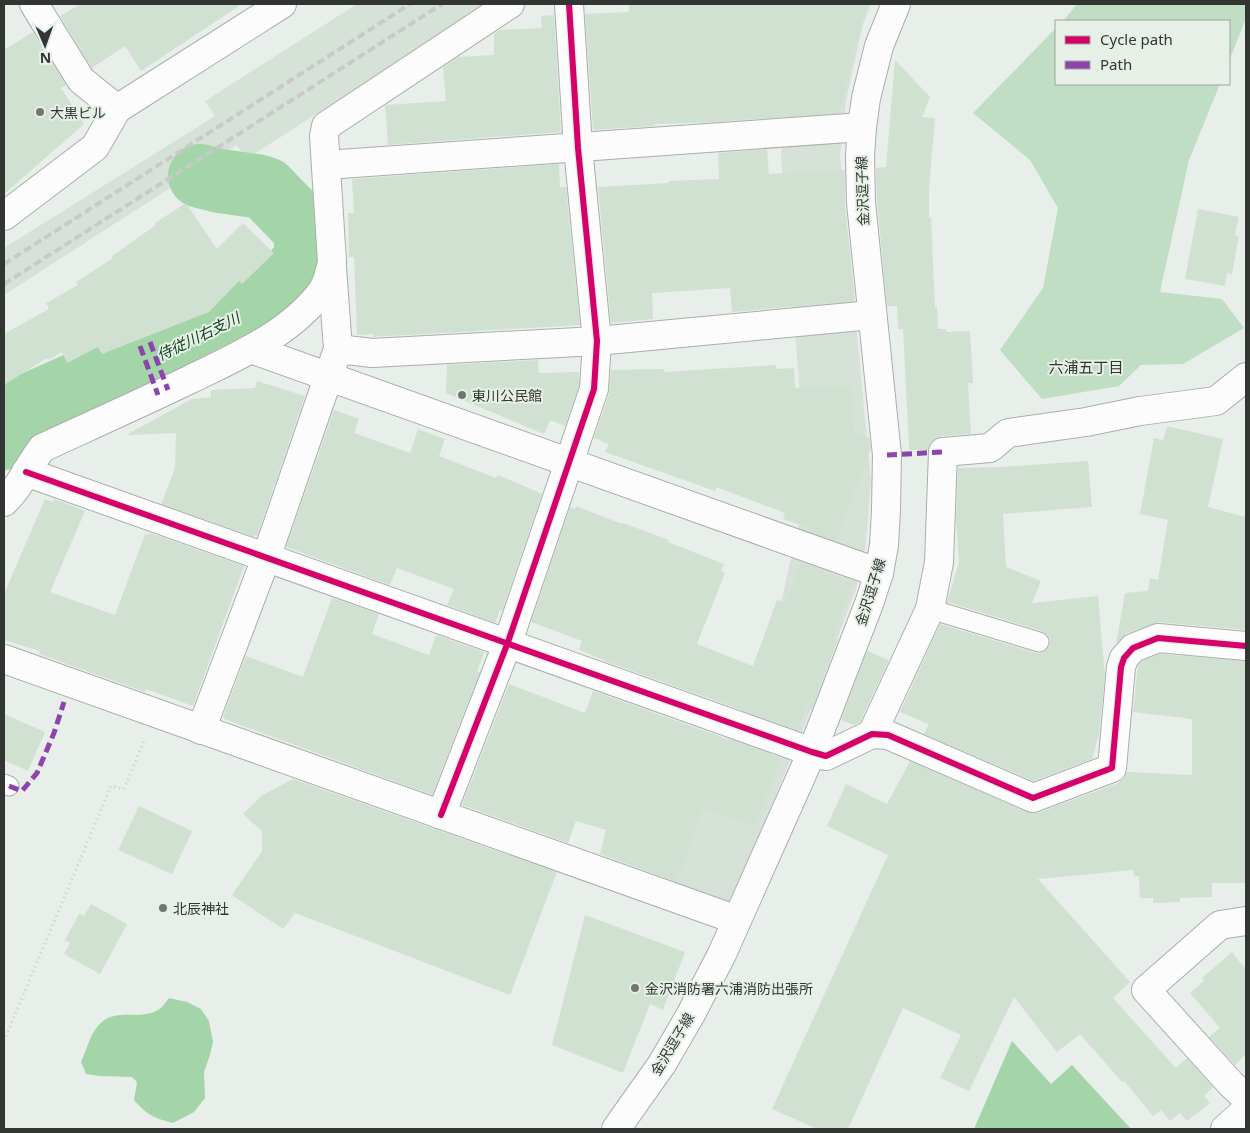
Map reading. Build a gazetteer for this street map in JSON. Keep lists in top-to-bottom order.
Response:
{
  "streets": {
    "street": ["金沢逗子線"]
  },
  "districts": ["六浦五丁目"],
  "water": ["侍従川右支川"],
  "places": [
    "大黒ビル",
    "東川公民館",
    "北辰神社",
    "金沢消防署六浦消防出張所"
  ],
  "legend": ["Cycle path", "Path"],
  "north": "bottom"
}
